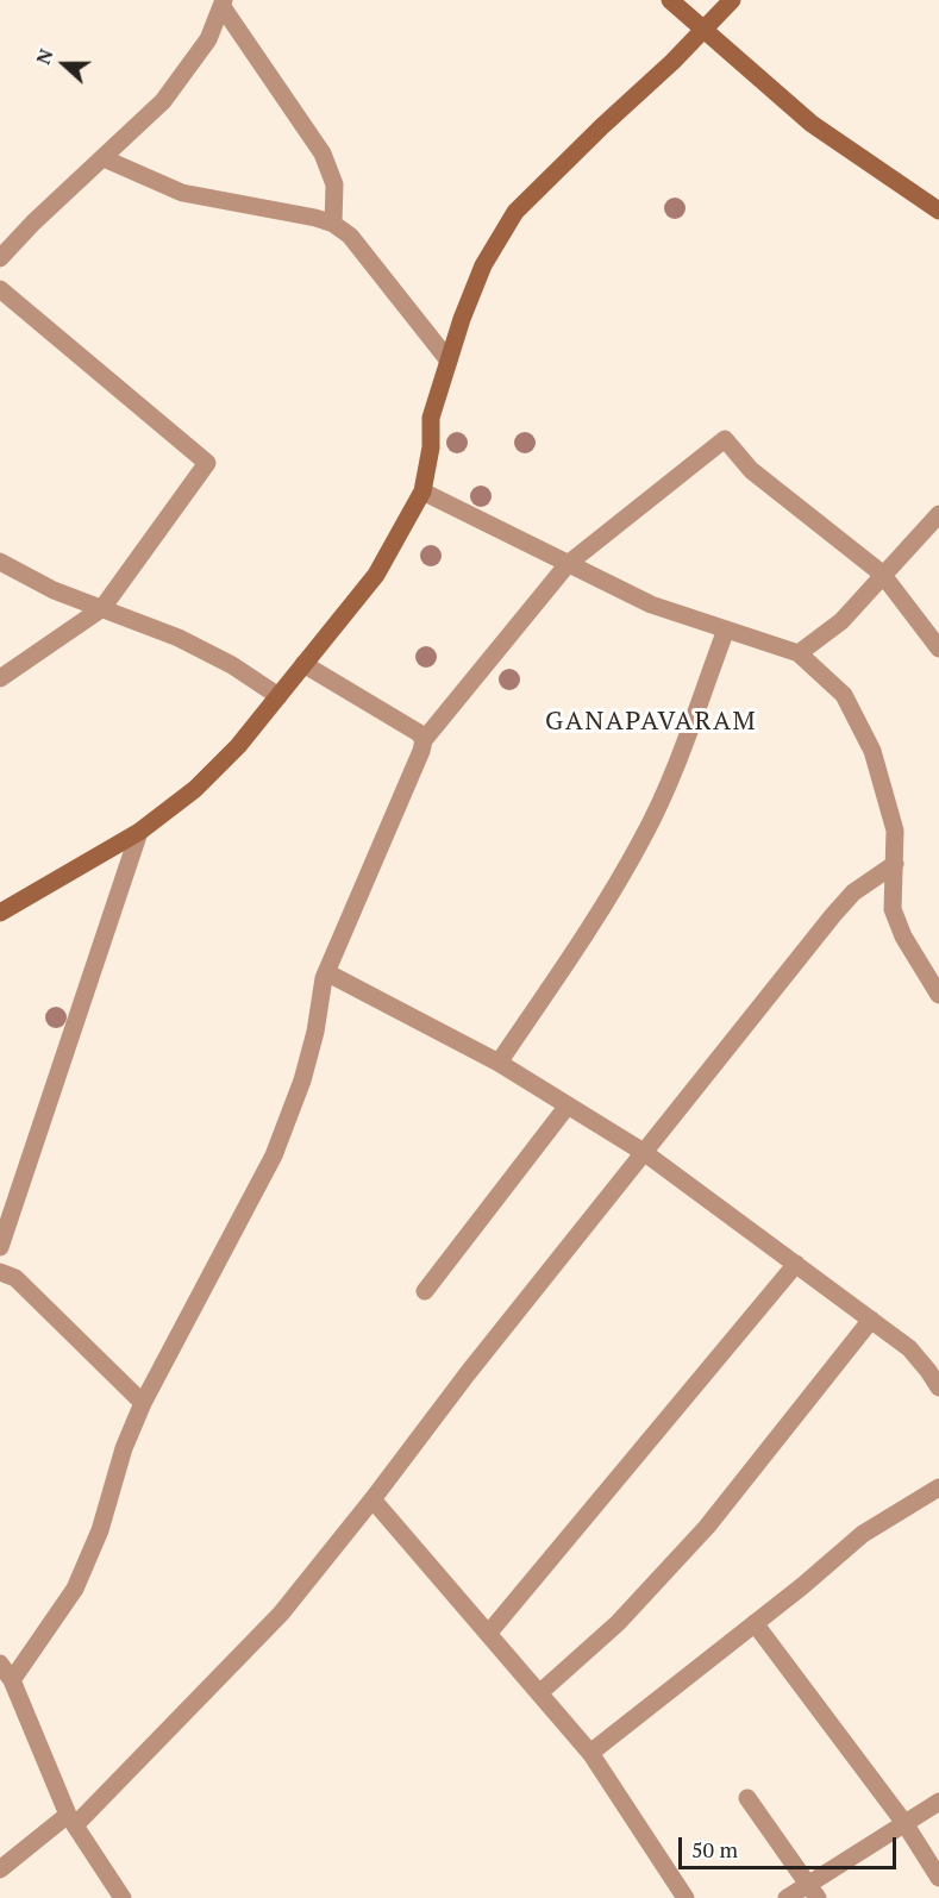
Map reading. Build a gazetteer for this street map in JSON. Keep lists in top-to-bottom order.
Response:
{
  "districts": ["GANAPAVARAM"],
  "scale_bar": "50 m",
  "north": "left"
}
